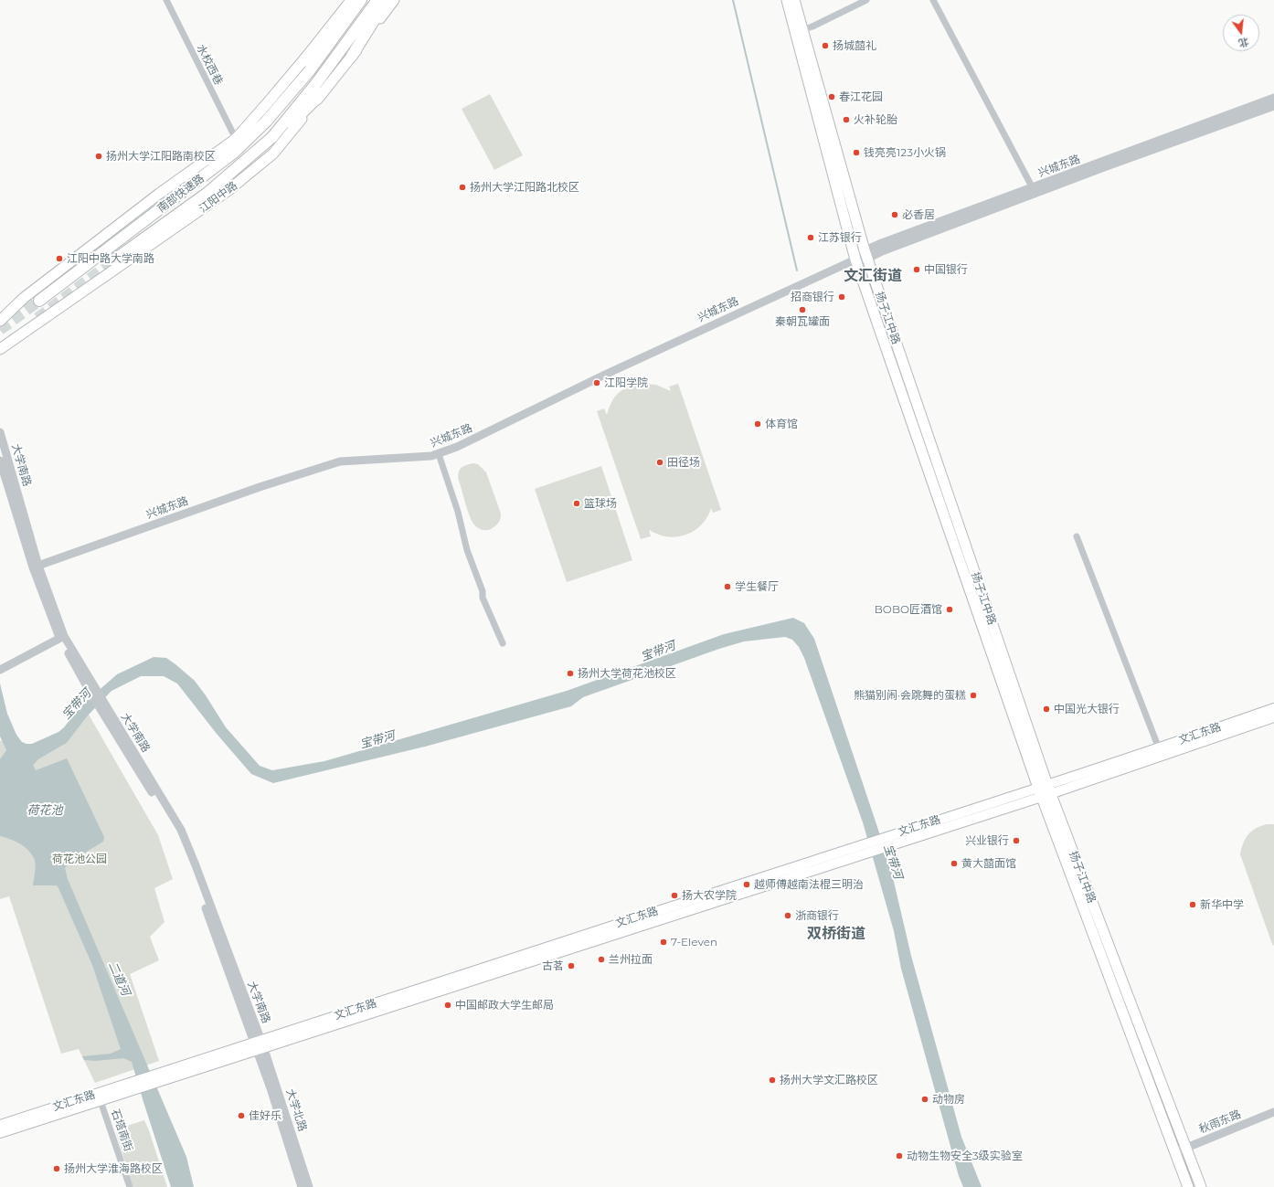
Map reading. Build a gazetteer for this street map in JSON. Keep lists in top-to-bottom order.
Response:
{
  "streets": {
    "highway": ["南部快速路"],
    "main road": ["江阳中路", "扬子江中路", "文汇东路"],
    "street": [
      "水校西巷",
      "兴城东路",
      "大学南路",
      "大学北路",
      "秋雨东路",
      "石塔南街"
    ]
  },
  "crossings": [
    ["兴城东路", "扬子江中路"],
    ["兴城东路", "大学南路"],
    ["扬子江中路", "文汇东路"],
    ["扬子江中路", "秋雨东路"],
    ["大学南路", "文汇东路"],
    ["大学南路", "大学北路"],
    ["文汇东路", "大学北路"],
    ["文汇东路", "石塔南街"]
  ],
  "districts": ["文汇街道", "双桥街道"],
  "water": ["宝带河", "荷花池", "二道河"],
  "parks": ["荷花池公园"],
  "places": [
    "扬城囍礼",
    "春江花园",
    "火补轮胎",
    "钱亮亮123小火锅",
    "扬州大学江阳路南校区",
    "扬州大学江阳路北校区",
    "必香居",
    "江苏银行",
    "江阳中路大学南路",
    "中国银行",
    "招商银行",
    "秦朝瓦罐面",
    "江阳学院",
    "体育馆",
    "田径场",
    "篮球场",
    "学生餐厅",
    "BOBO匠酒馆",
    "扬州大学荷花池校区",
    "熊猫别闹·会跳舞的蛋糕",
    "中国光大银行",
    "兴业银行",
    "黄大囍面馆",
    "越师傅越南法棍三明治",
    "扬大农学院",
    "新华中学",
    "浙商银行",
    "7-Eleven",
    "兰州拉面",
    "古茗",
    "中国邮政大学生邮局",
    "扬州大学文汇路校区",
    "动物房",
    "佳好乐",
    "动物生物安全3级实验室",
    "扬州大学淮海路校区"
  ],
  "north": "bottom"
}
